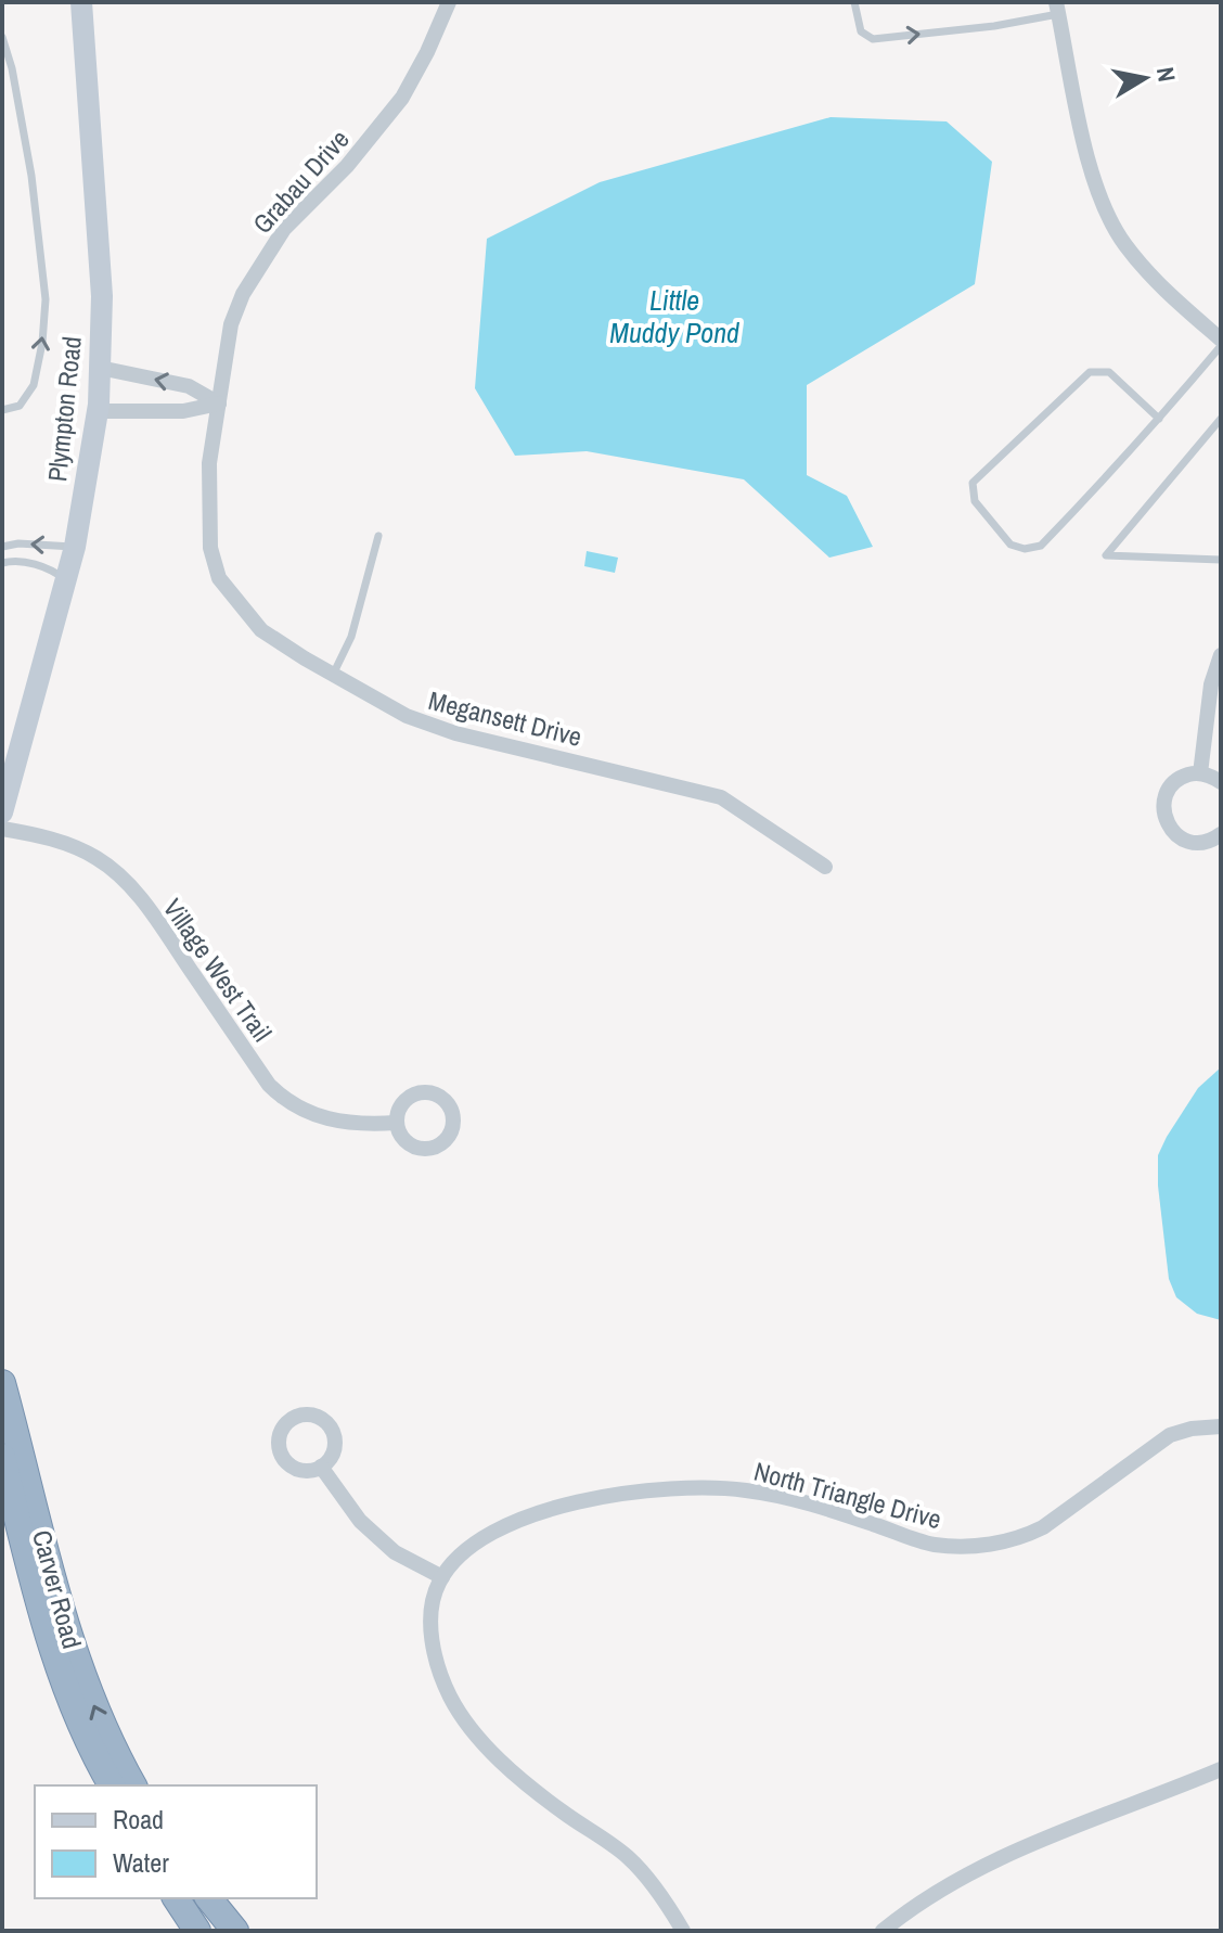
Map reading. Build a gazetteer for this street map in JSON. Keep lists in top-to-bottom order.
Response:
{
  "streets": {
    "highway": ["Carver Road"],
    "main road": ["Plympton Road"],
    "street": [
      "Grabau Drive",
      "Megansett Drive",
      "Village West Trail",
      "North Triangle Drive"
    ]
  },
  "crossings": [
    ["Grabau Drive", "Megansett Drive"]
  ],
  "water": ["Little Muddy Pond"],
  "legend": ["Road", "Water"],
  "north": "right"
}
